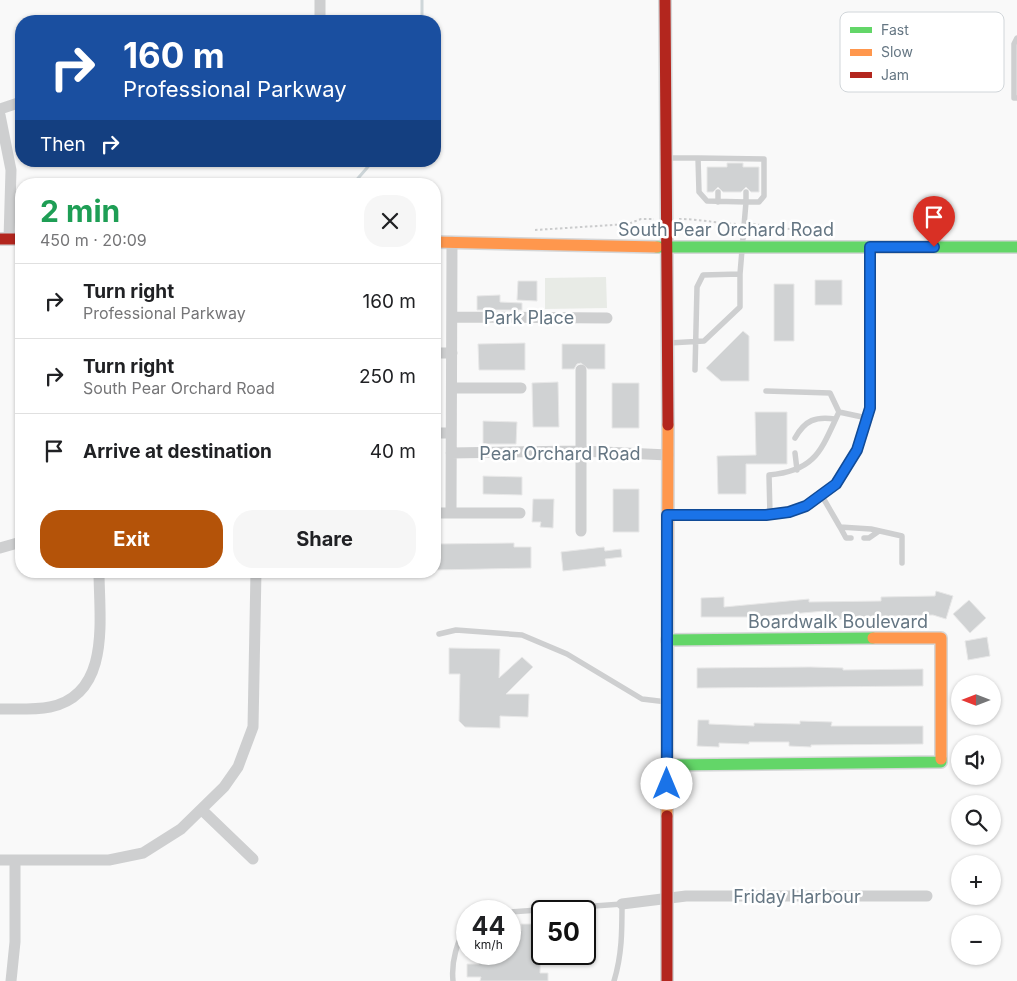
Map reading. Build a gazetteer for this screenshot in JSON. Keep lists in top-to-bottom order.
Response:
{
  "streets": {
    "street": [
      "South Pear Orchard Road",
      "Park Place",
      "Pear Orchard Road",
      "Boardwalk Boulevard",
      "Friday Harbour"
    ]
  },
  "legend": ["Fast", "Slow", "Jam"],
  "north": "left",
  "page": {
    "turn": ["160 m", "Professional Parkway"],
    "then": "Then",
    "heading": ["2 min", "450 m · 20:09"],
    "list": [
      {
        "name": "Turn right",
        "note": "Professional Parkway",
        "value": "160 m"
      },
      {
        "name": "Turn right",
        "note": "South Pear Orchard Road",
        "value": "250 m"
      },
      {
        "name": "Arrive at destination",
        "value": "40 m"
      }
    ],
    "buttons": ["Exit", "Share"],
    "map_buttons": ["+", "−"],
    "speed": "44 km/h",
    "limit": "50"
  }
}
